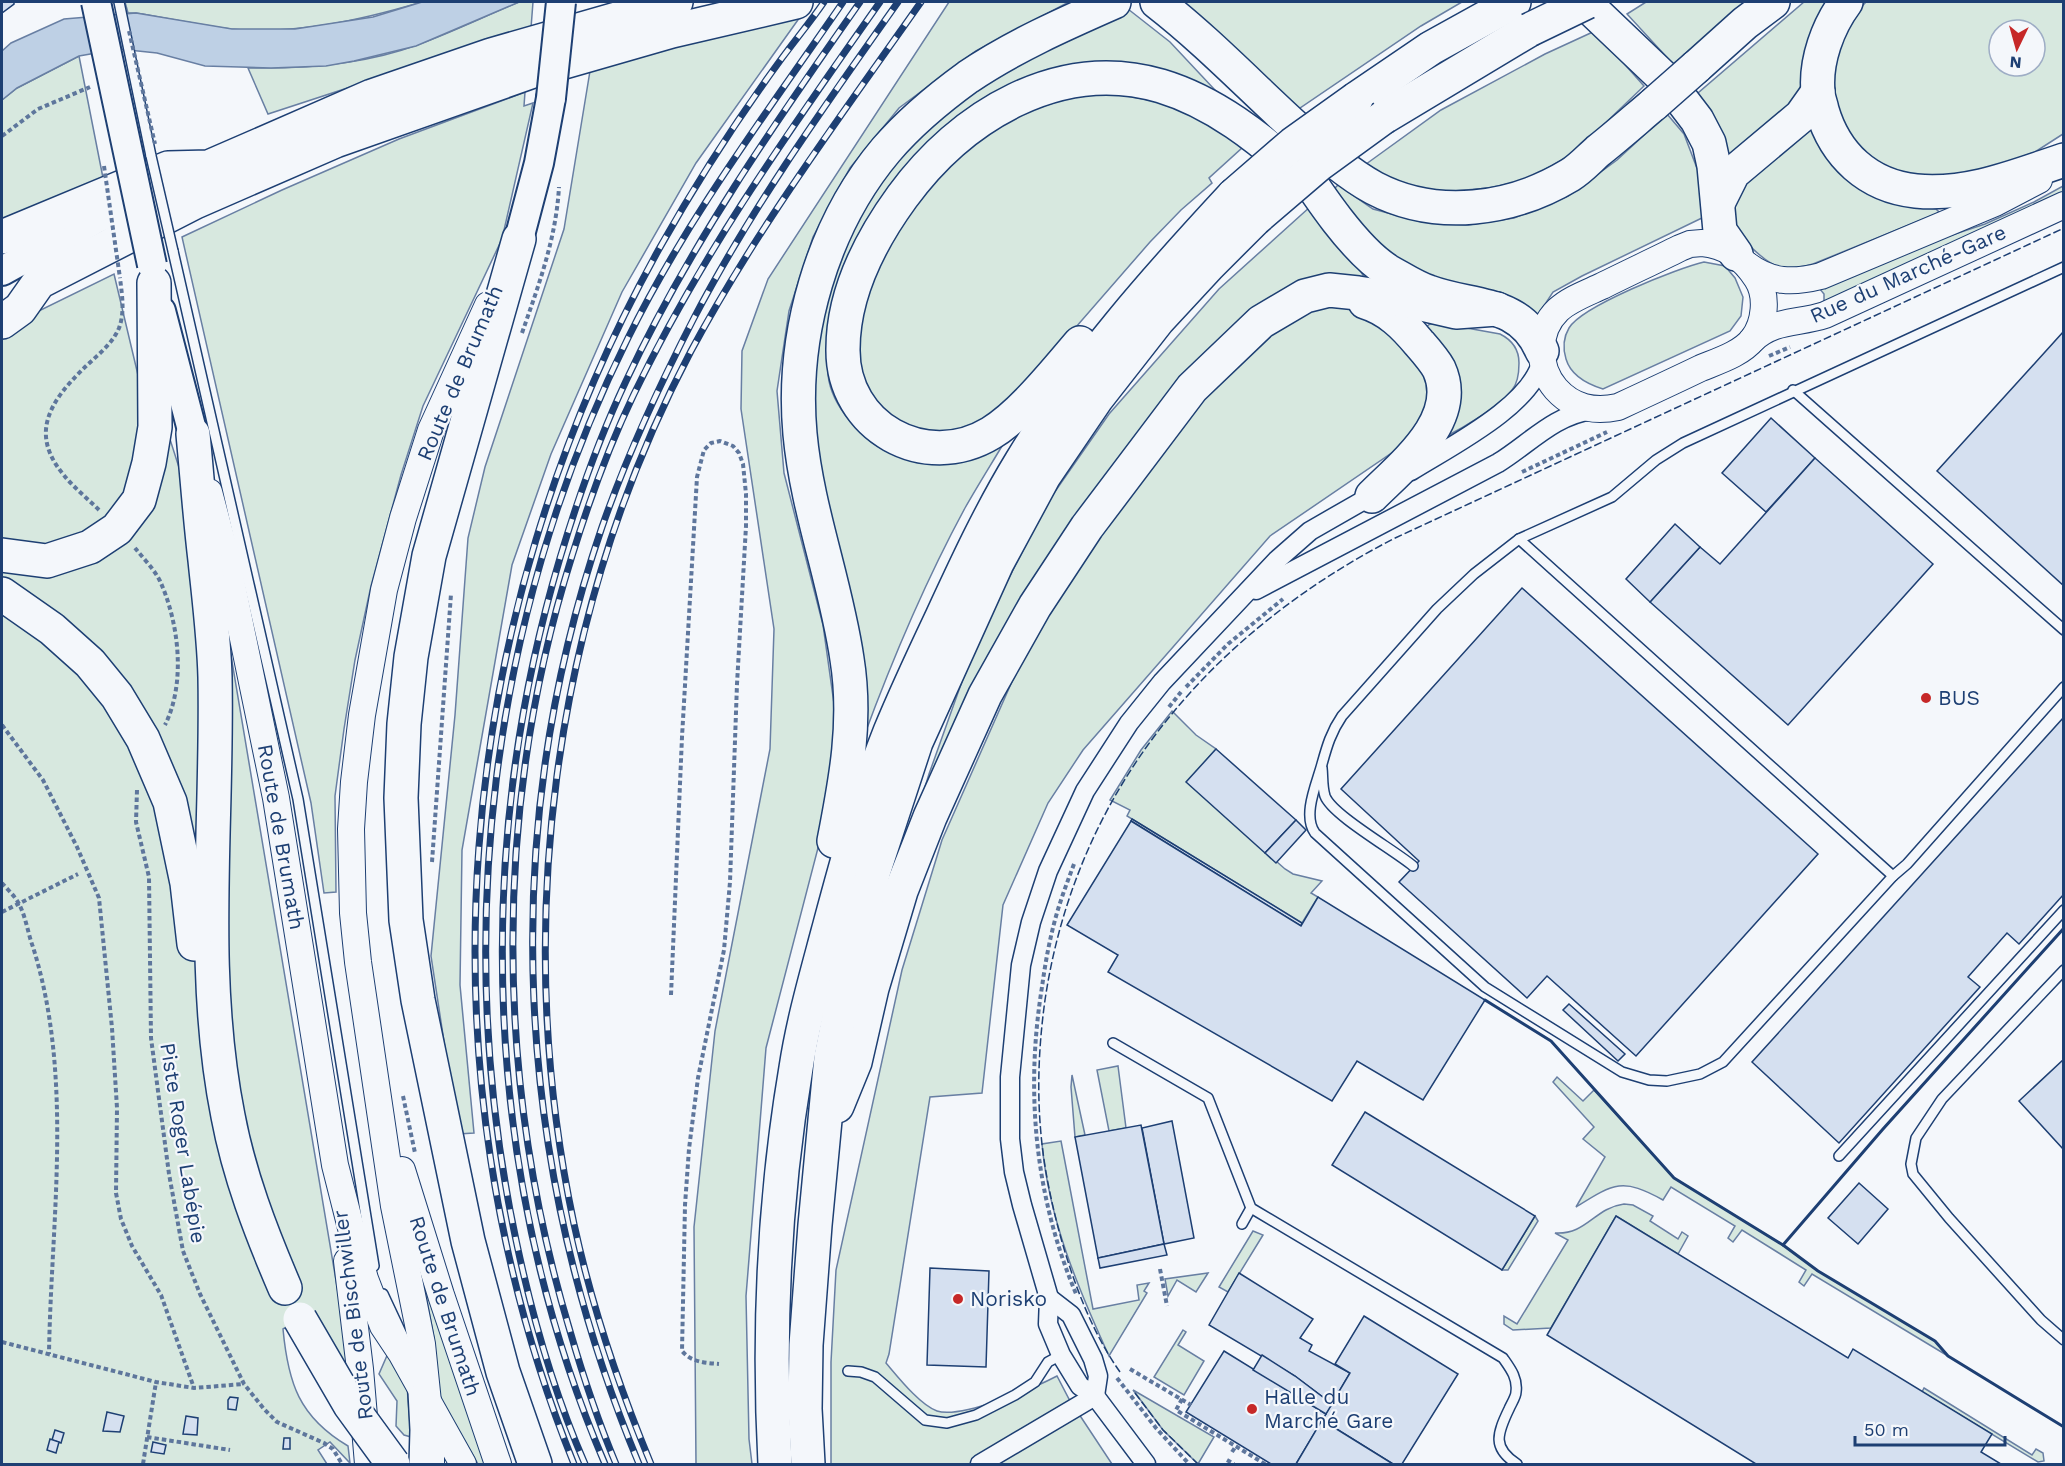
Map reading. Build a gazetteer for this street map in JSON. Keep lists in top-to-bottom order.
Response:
{
  "streets": {
    "main road": ["Rue du Marché-Gare", "Route de Brumath", "Route de Bischwiller"],
    "path": ["Piste Roger Labépie"]
  },
  "crossings": [
    ["Route de Brumath", "Route de Bischwiller"]
  ],
  "places": ["BUS", "Norisko", "Halle du Marché Gare"],
  "scale_bar": "50 m",
  "north": "bottom"
}
